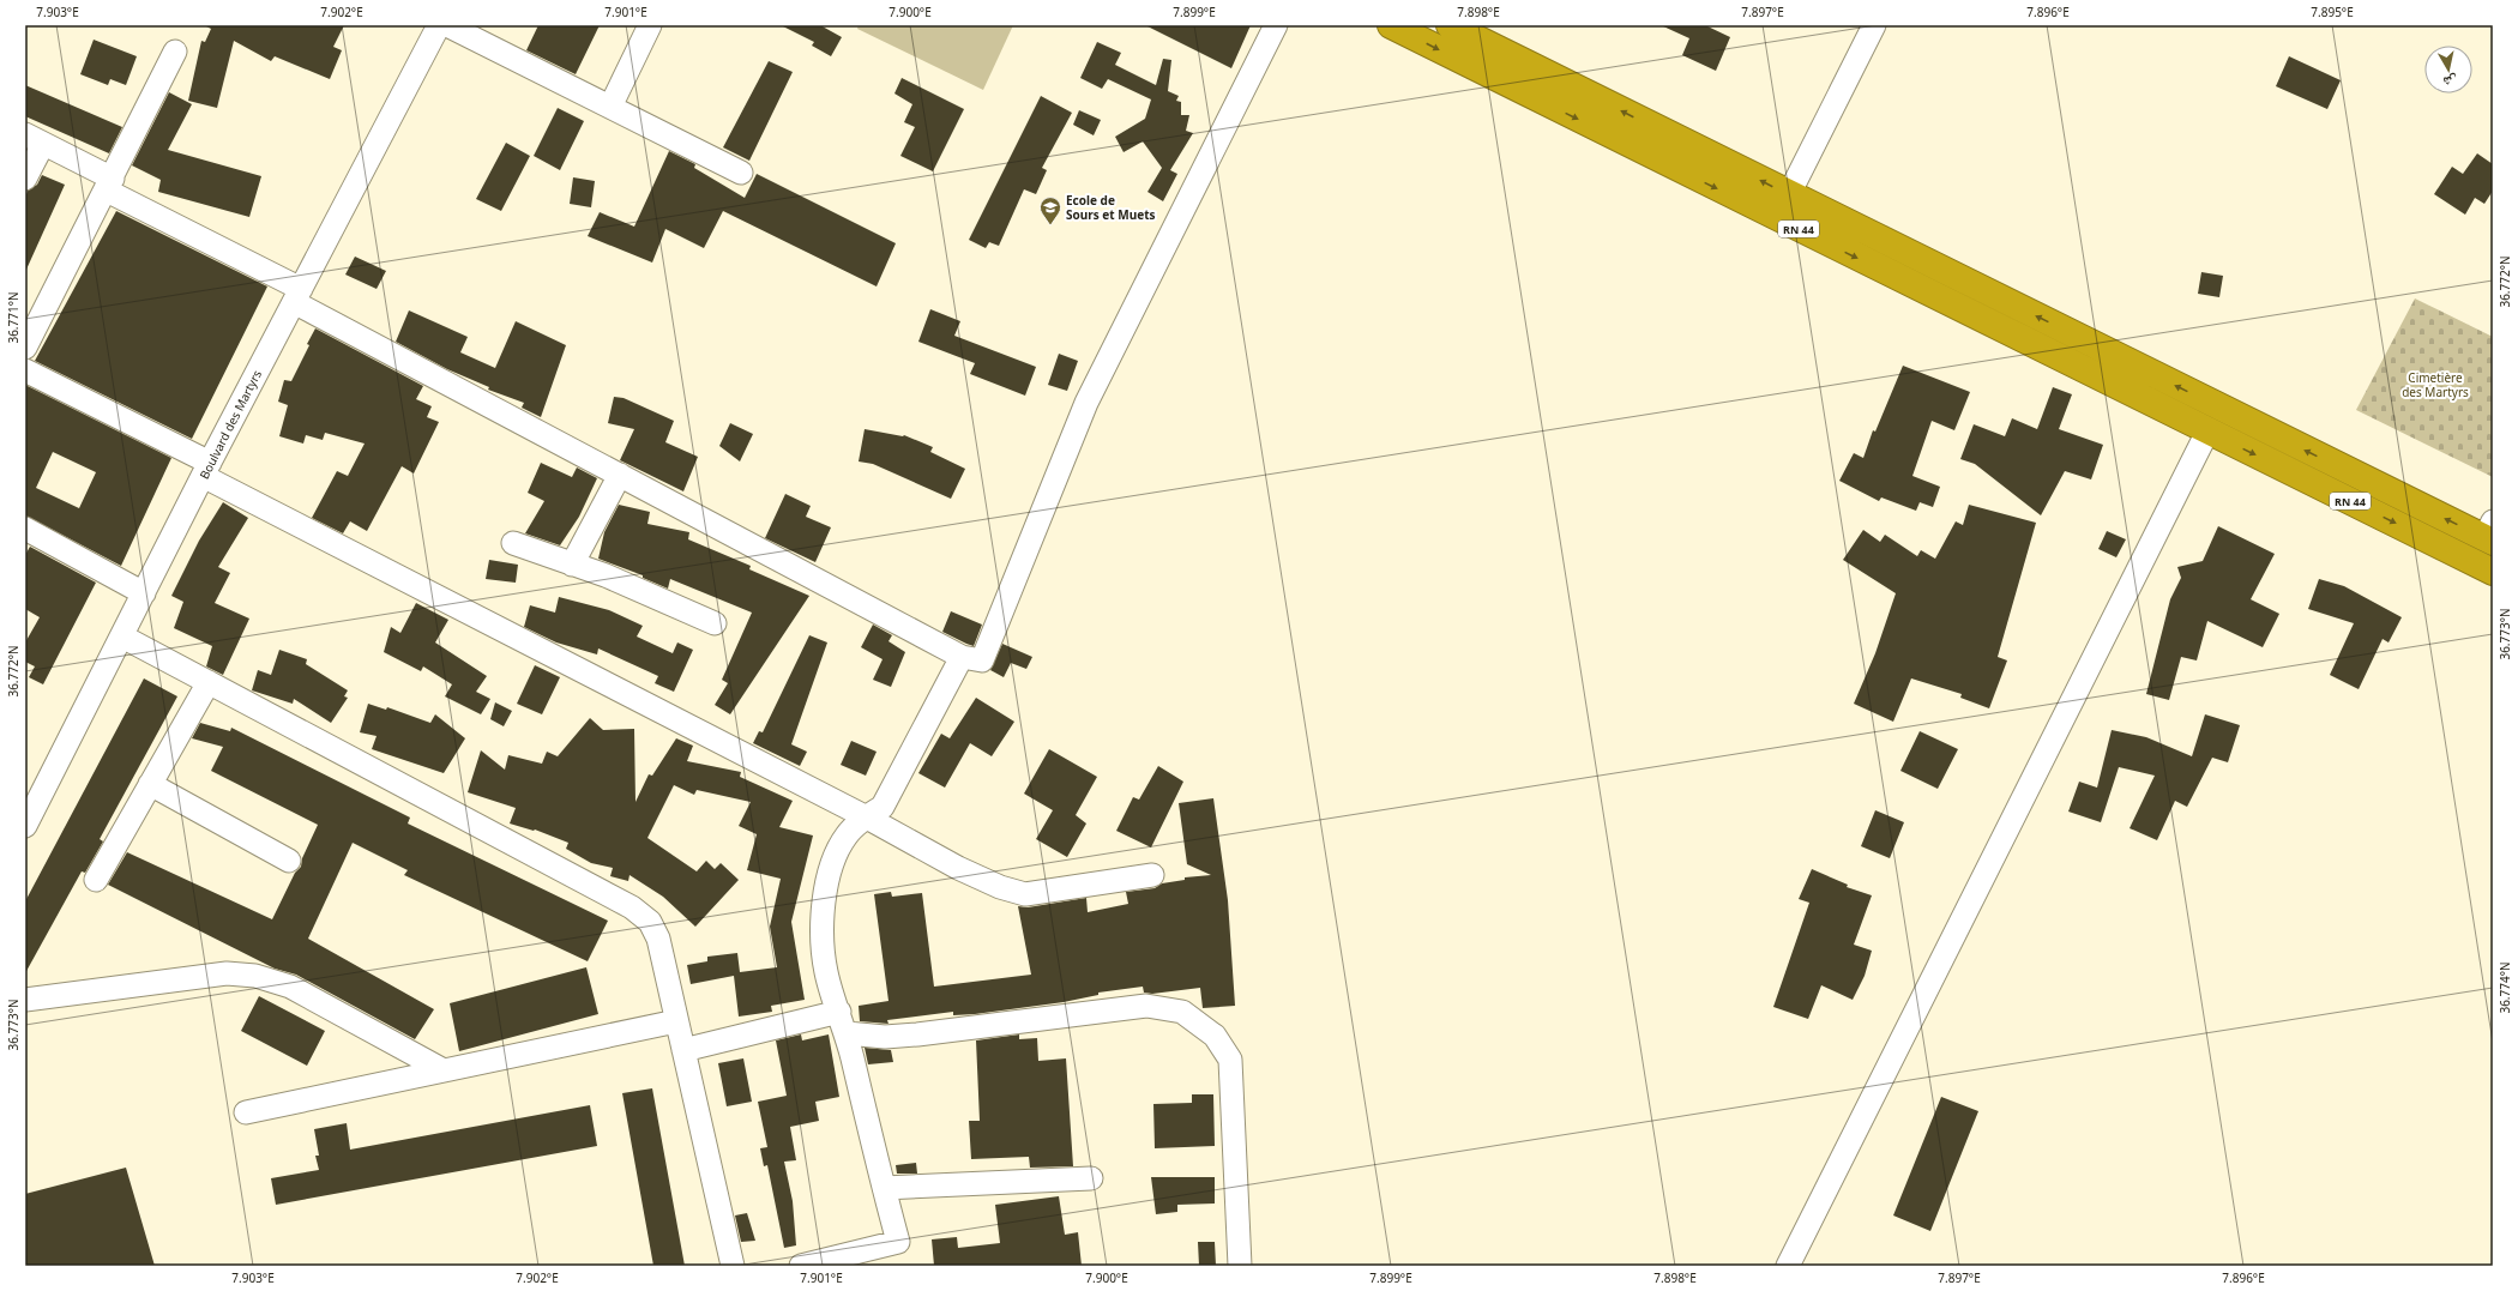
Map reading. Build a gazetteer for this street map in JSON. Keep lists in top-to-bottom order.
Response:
{
  "streets": {
    "highway": ["RN 44"],
    "street": ["Boulvard des Martyrs"]
  },
  "parks": ["Cimetière des Martyrs"],
  "places": {
    "school or university": ["Ecole de Sours et Muets"]
  },
  "north": "bottom",
  "coordinates": [
    "7.903°E",
    "7.902°E",
    "7.901°E",
    "7.900°E",
    "7.899°E",
    "7.898°E",
    "7.897°E",
    "7.896°E",
    "7.895°E",
    "36.772°N",
    "36.771°N",
    "36.773°N",
    "36.774°N"
  ]
}
